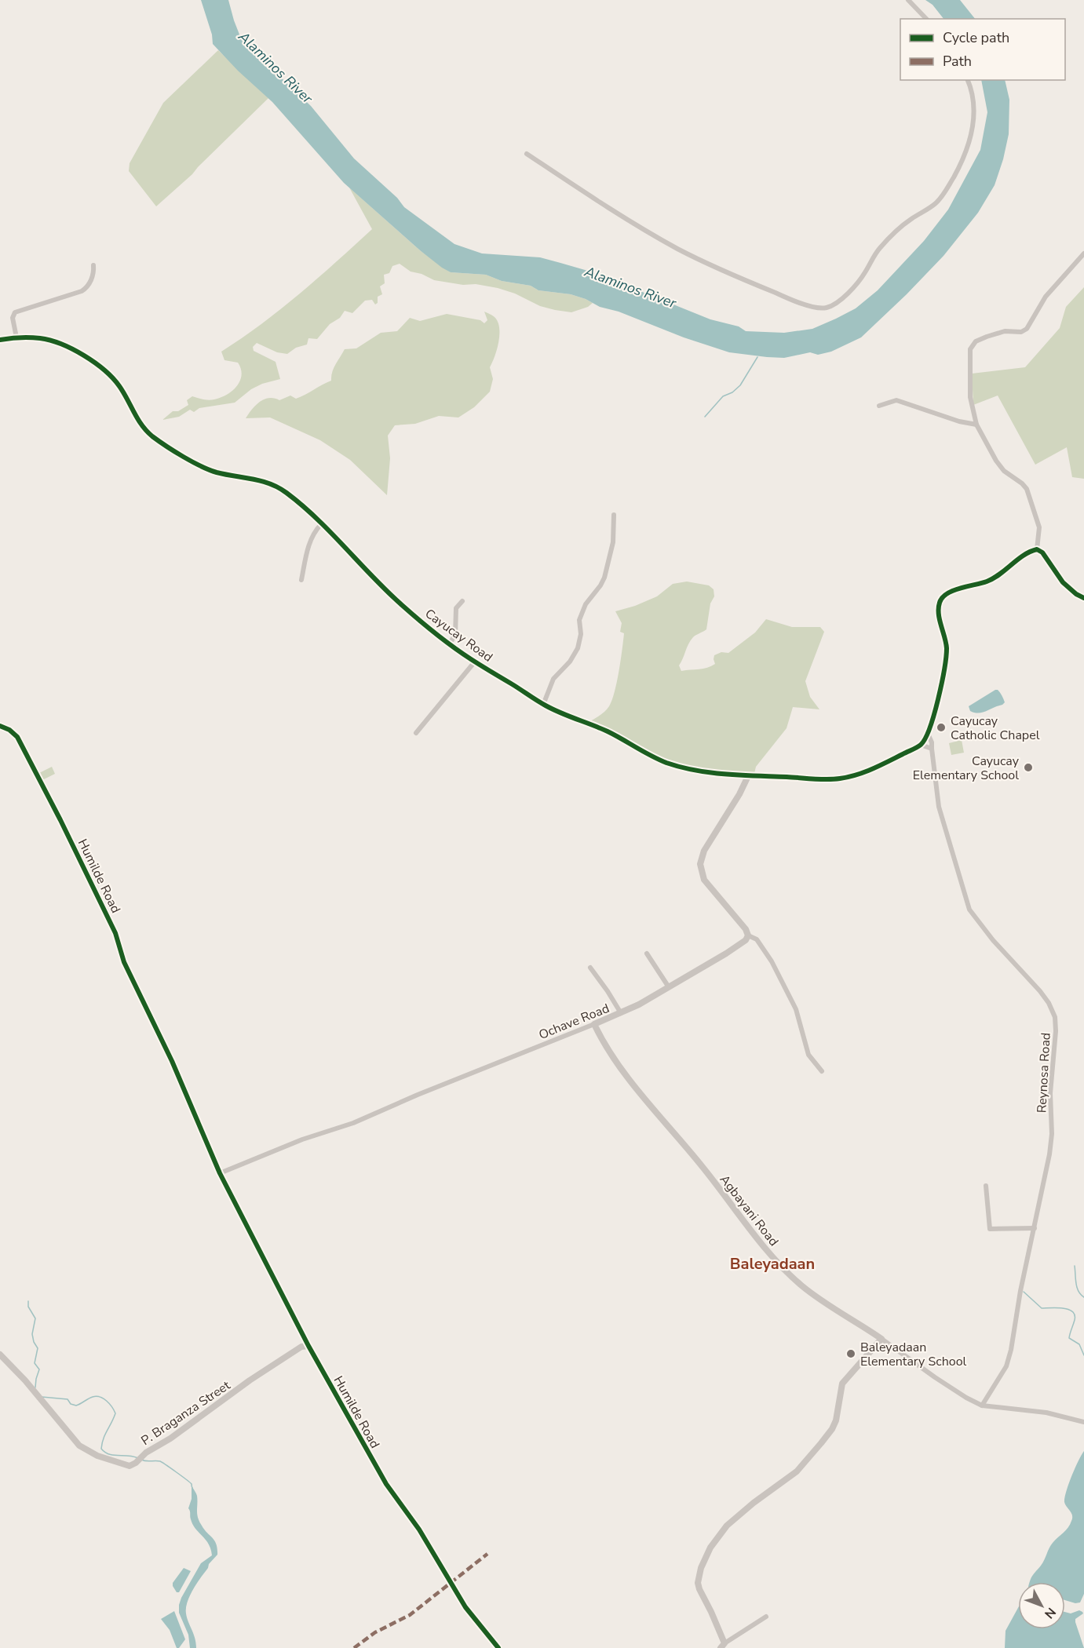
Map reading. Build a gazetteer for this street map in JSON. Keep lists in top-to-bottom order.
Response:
{
  "streets": {
    "street": [
      "Cayucay Road",
      "Humilde Road",
      "Ochave Road",
      "Reynosa Road",
      "Agbayani Road",
      "P. Braganza Street"
    ]
  },
  "crossings": [
    ["Humilde Road", "Ochave Road"],
    ["Humilde Road", "P. Braganza Street"],
    ["Ochave Road", "Agbayani Road"],
    ["Reynosa Road", "Agbayani Road"]
  ],
  "districts": ["Baleyadaan"],
  "water": ["Alaminos River"],
  "places": ["Cayucay Catholic Chapel", "Cayucay Elementary School", "Baleyadaan Elementary School"],
  "legend": ["Cycle path", "Path"],
  "north": "bottom right"
}
